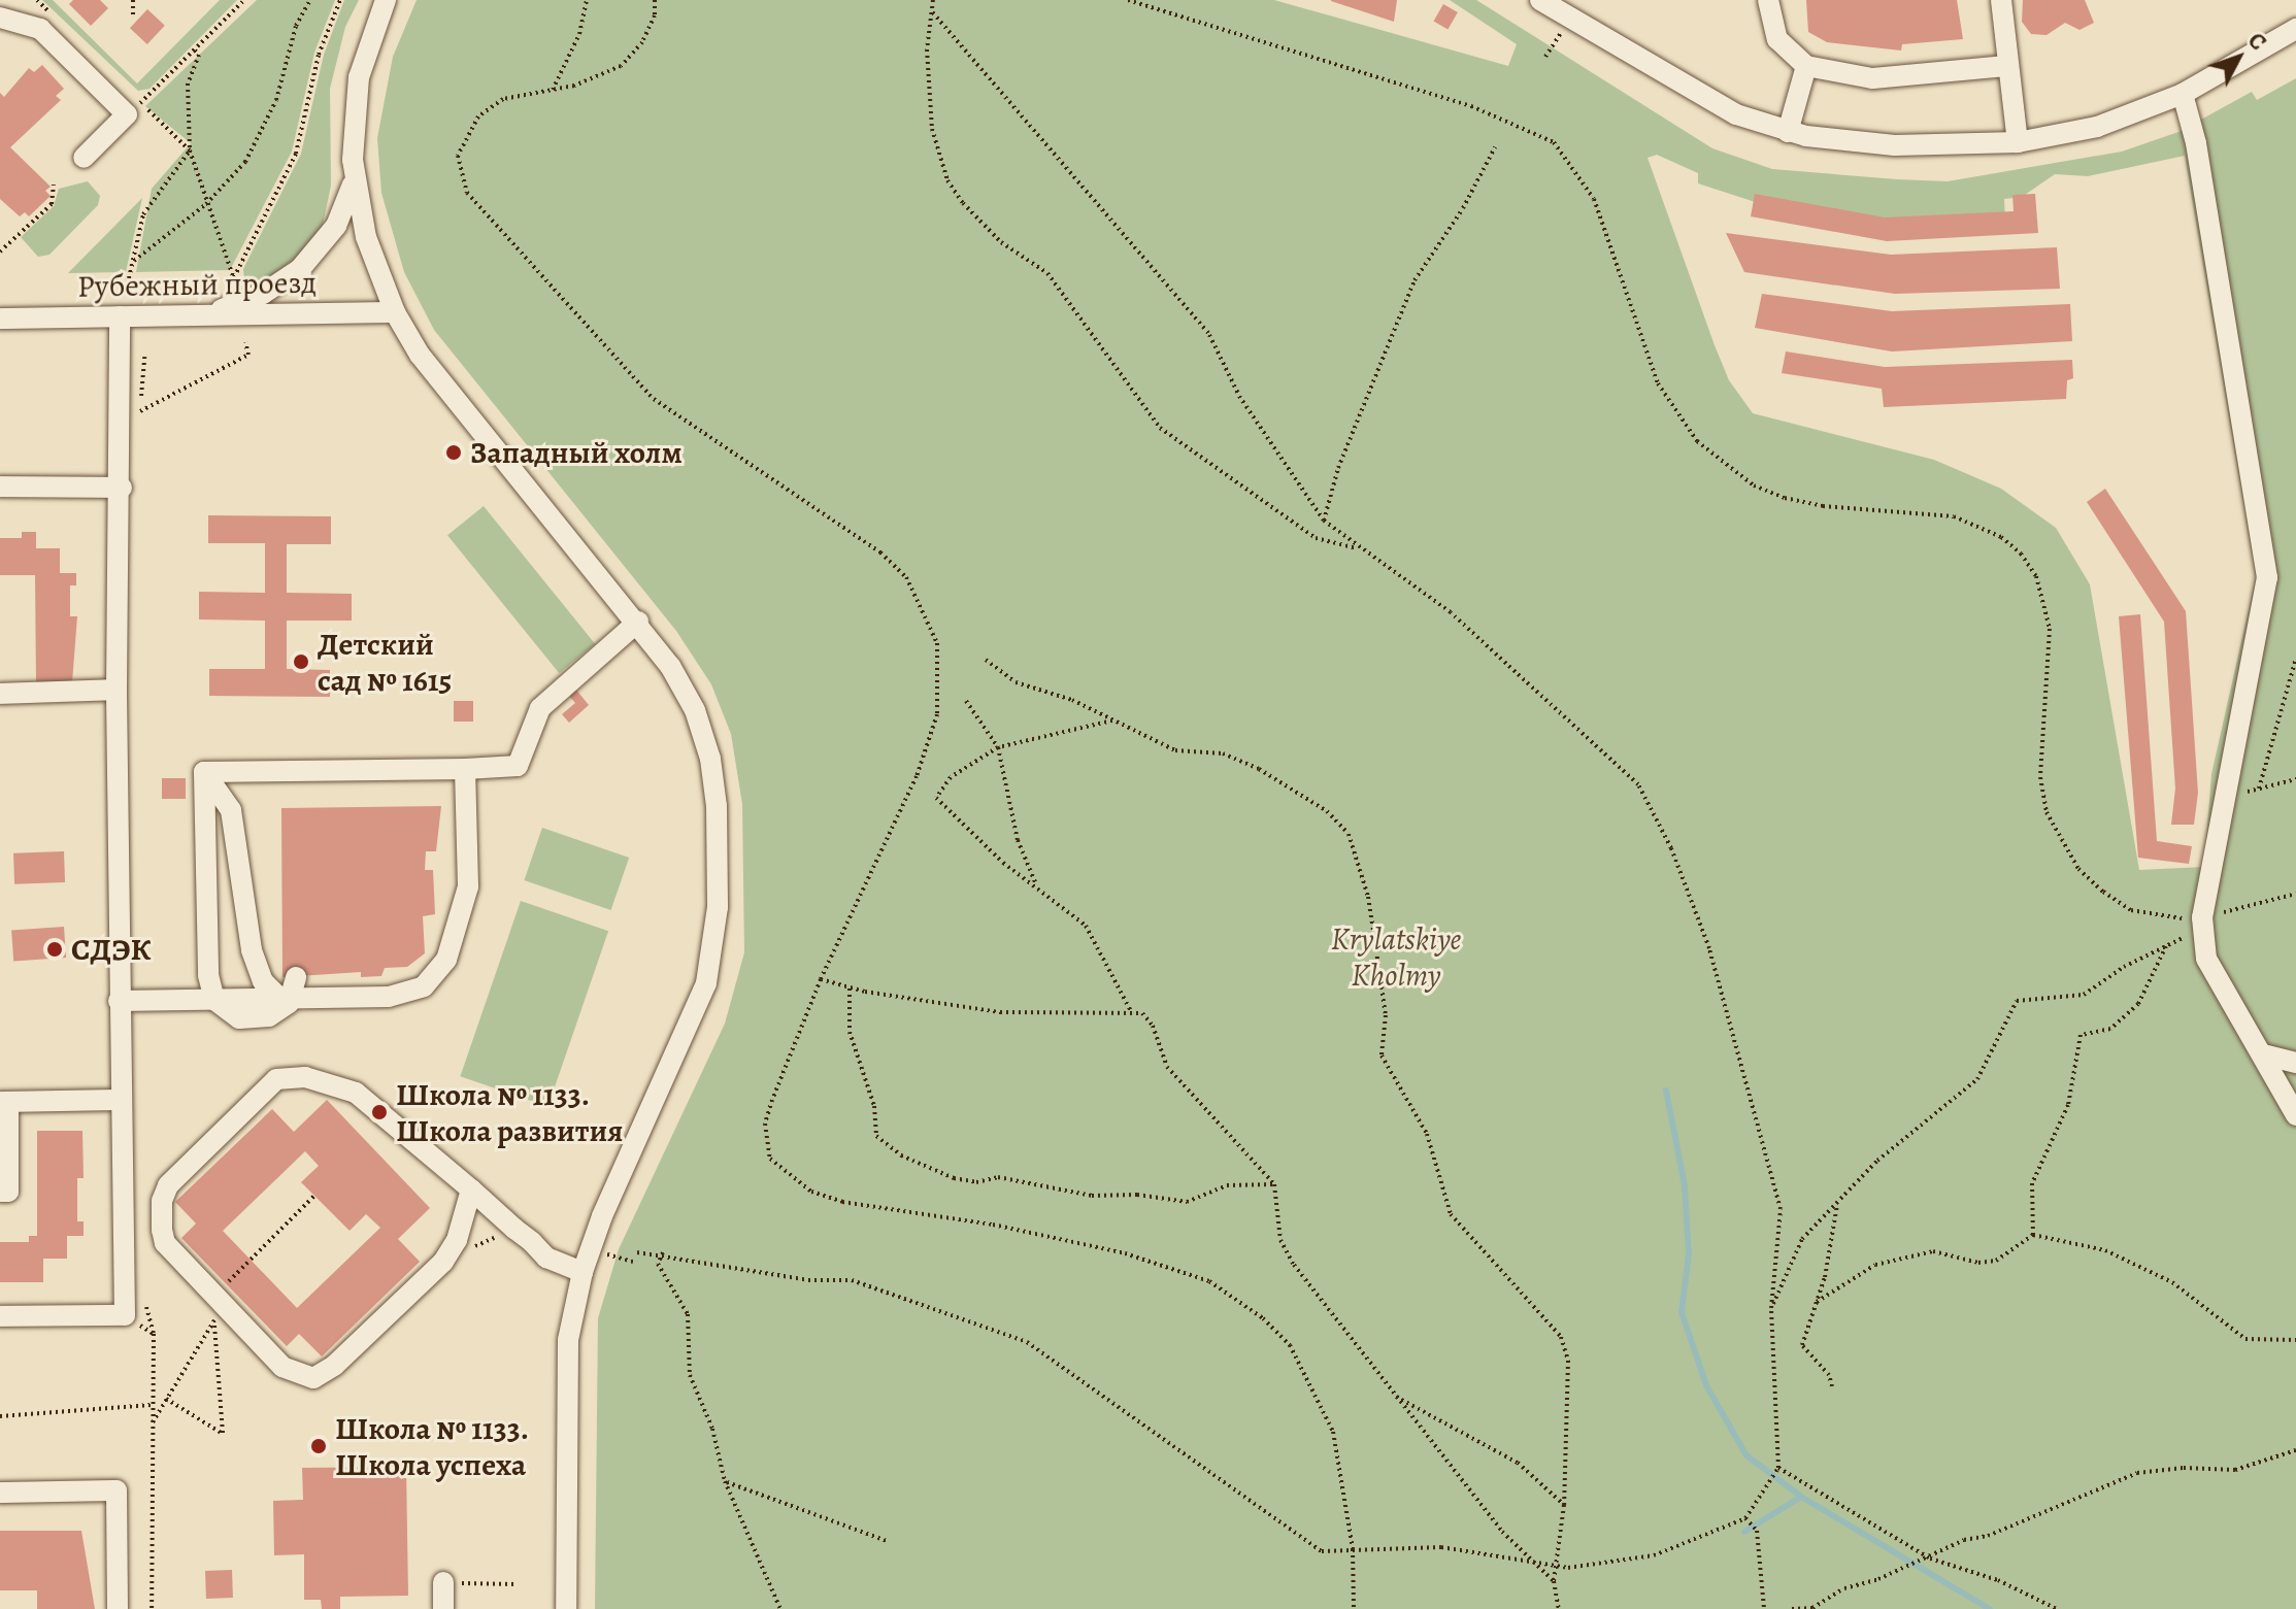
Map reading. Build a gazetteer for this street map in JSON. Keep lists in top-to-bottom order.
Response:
{
  "streets": {
    "street": ["Рубежный проезд"]
  },
  "parks": ["Krylatskiye Kholmy"],
  "places": [
    "Западный холм",
    "Детский сад № 1615",
    "СДЭК",
    "Школа № 1133. Школа развития",
    "Школа № 1133. Школа успеха"
  ],
  "north": "top right"
}
